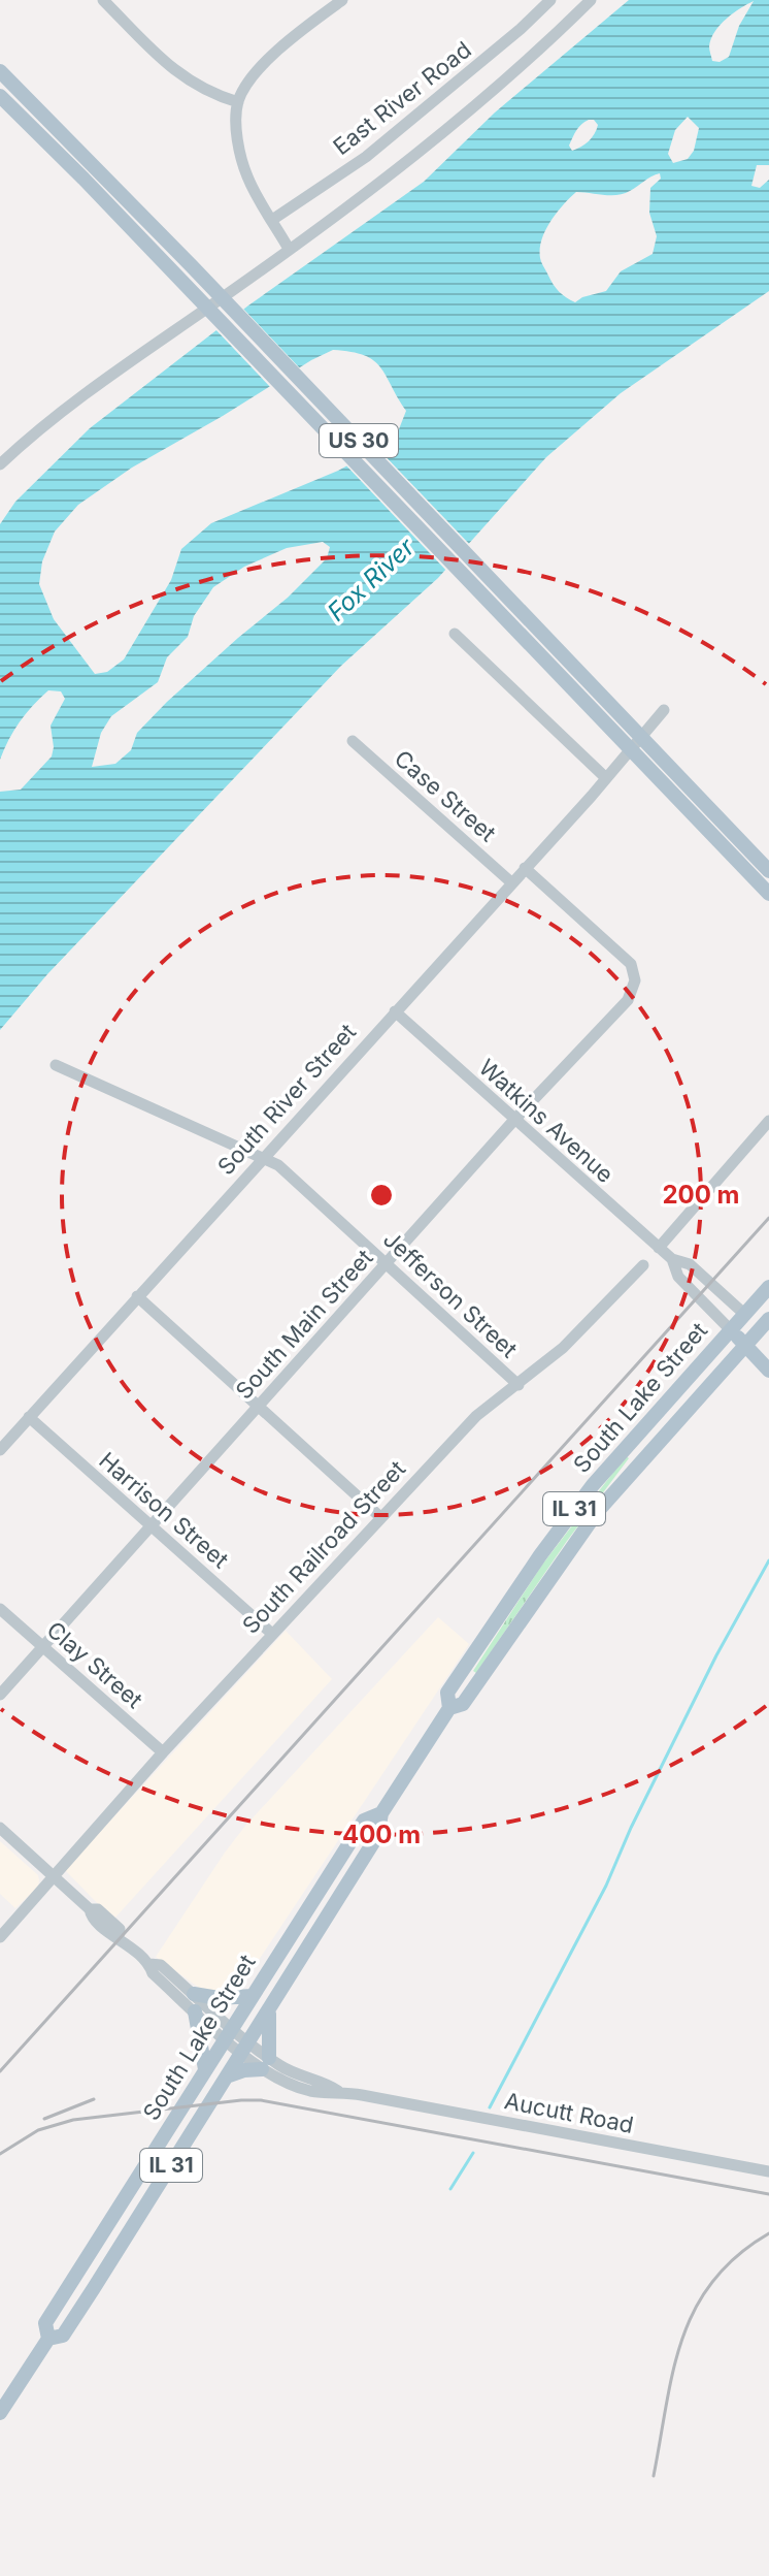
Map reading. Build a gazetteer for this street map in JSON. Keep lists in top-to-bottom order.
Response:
{
  "streets": {
    "main road": ["US 30", "South Lake Street", "IL 31"],
    "street": [
      "East River Road",
      "Case Street",
      "South River Street",
      "Watkins Avenue",
      "Jefferson Street",
      "South Main Street",
      "Harrison Street",
      "South Railroad Street",
      "Clay Street",
      "Aucutt Road"
    ]
  },
  "crossings": [
    ["Case Street", "South River Street"],
    ["South River Street", "Watkins Avenue"],
    ["South River Street", "Jefferson Street"],
    ["South River Street", "South Main Street"],
    ["South River Street", "Harrison Street"],
    ["Watkins Avenue", "South Main Street"],
    ["Watkins Avenue", "South Lake Street"],
    ["Jefferson Street", "South Main Street"],
    ["Jefferson Street", "South Railroad Street"],
    ["South Main Street", "Harrison Street"],
    ["South Main Street", "Clay Street"],
    ["South Lake Street", "Aucutt Road"],
    ["Harrison Street", "South Railroad Street"],
    ["South Railroad Street", "Clay Street"]
  ],
  "water": ["Fox River"],
  "rings": ["200 m", "400 m"]
}
